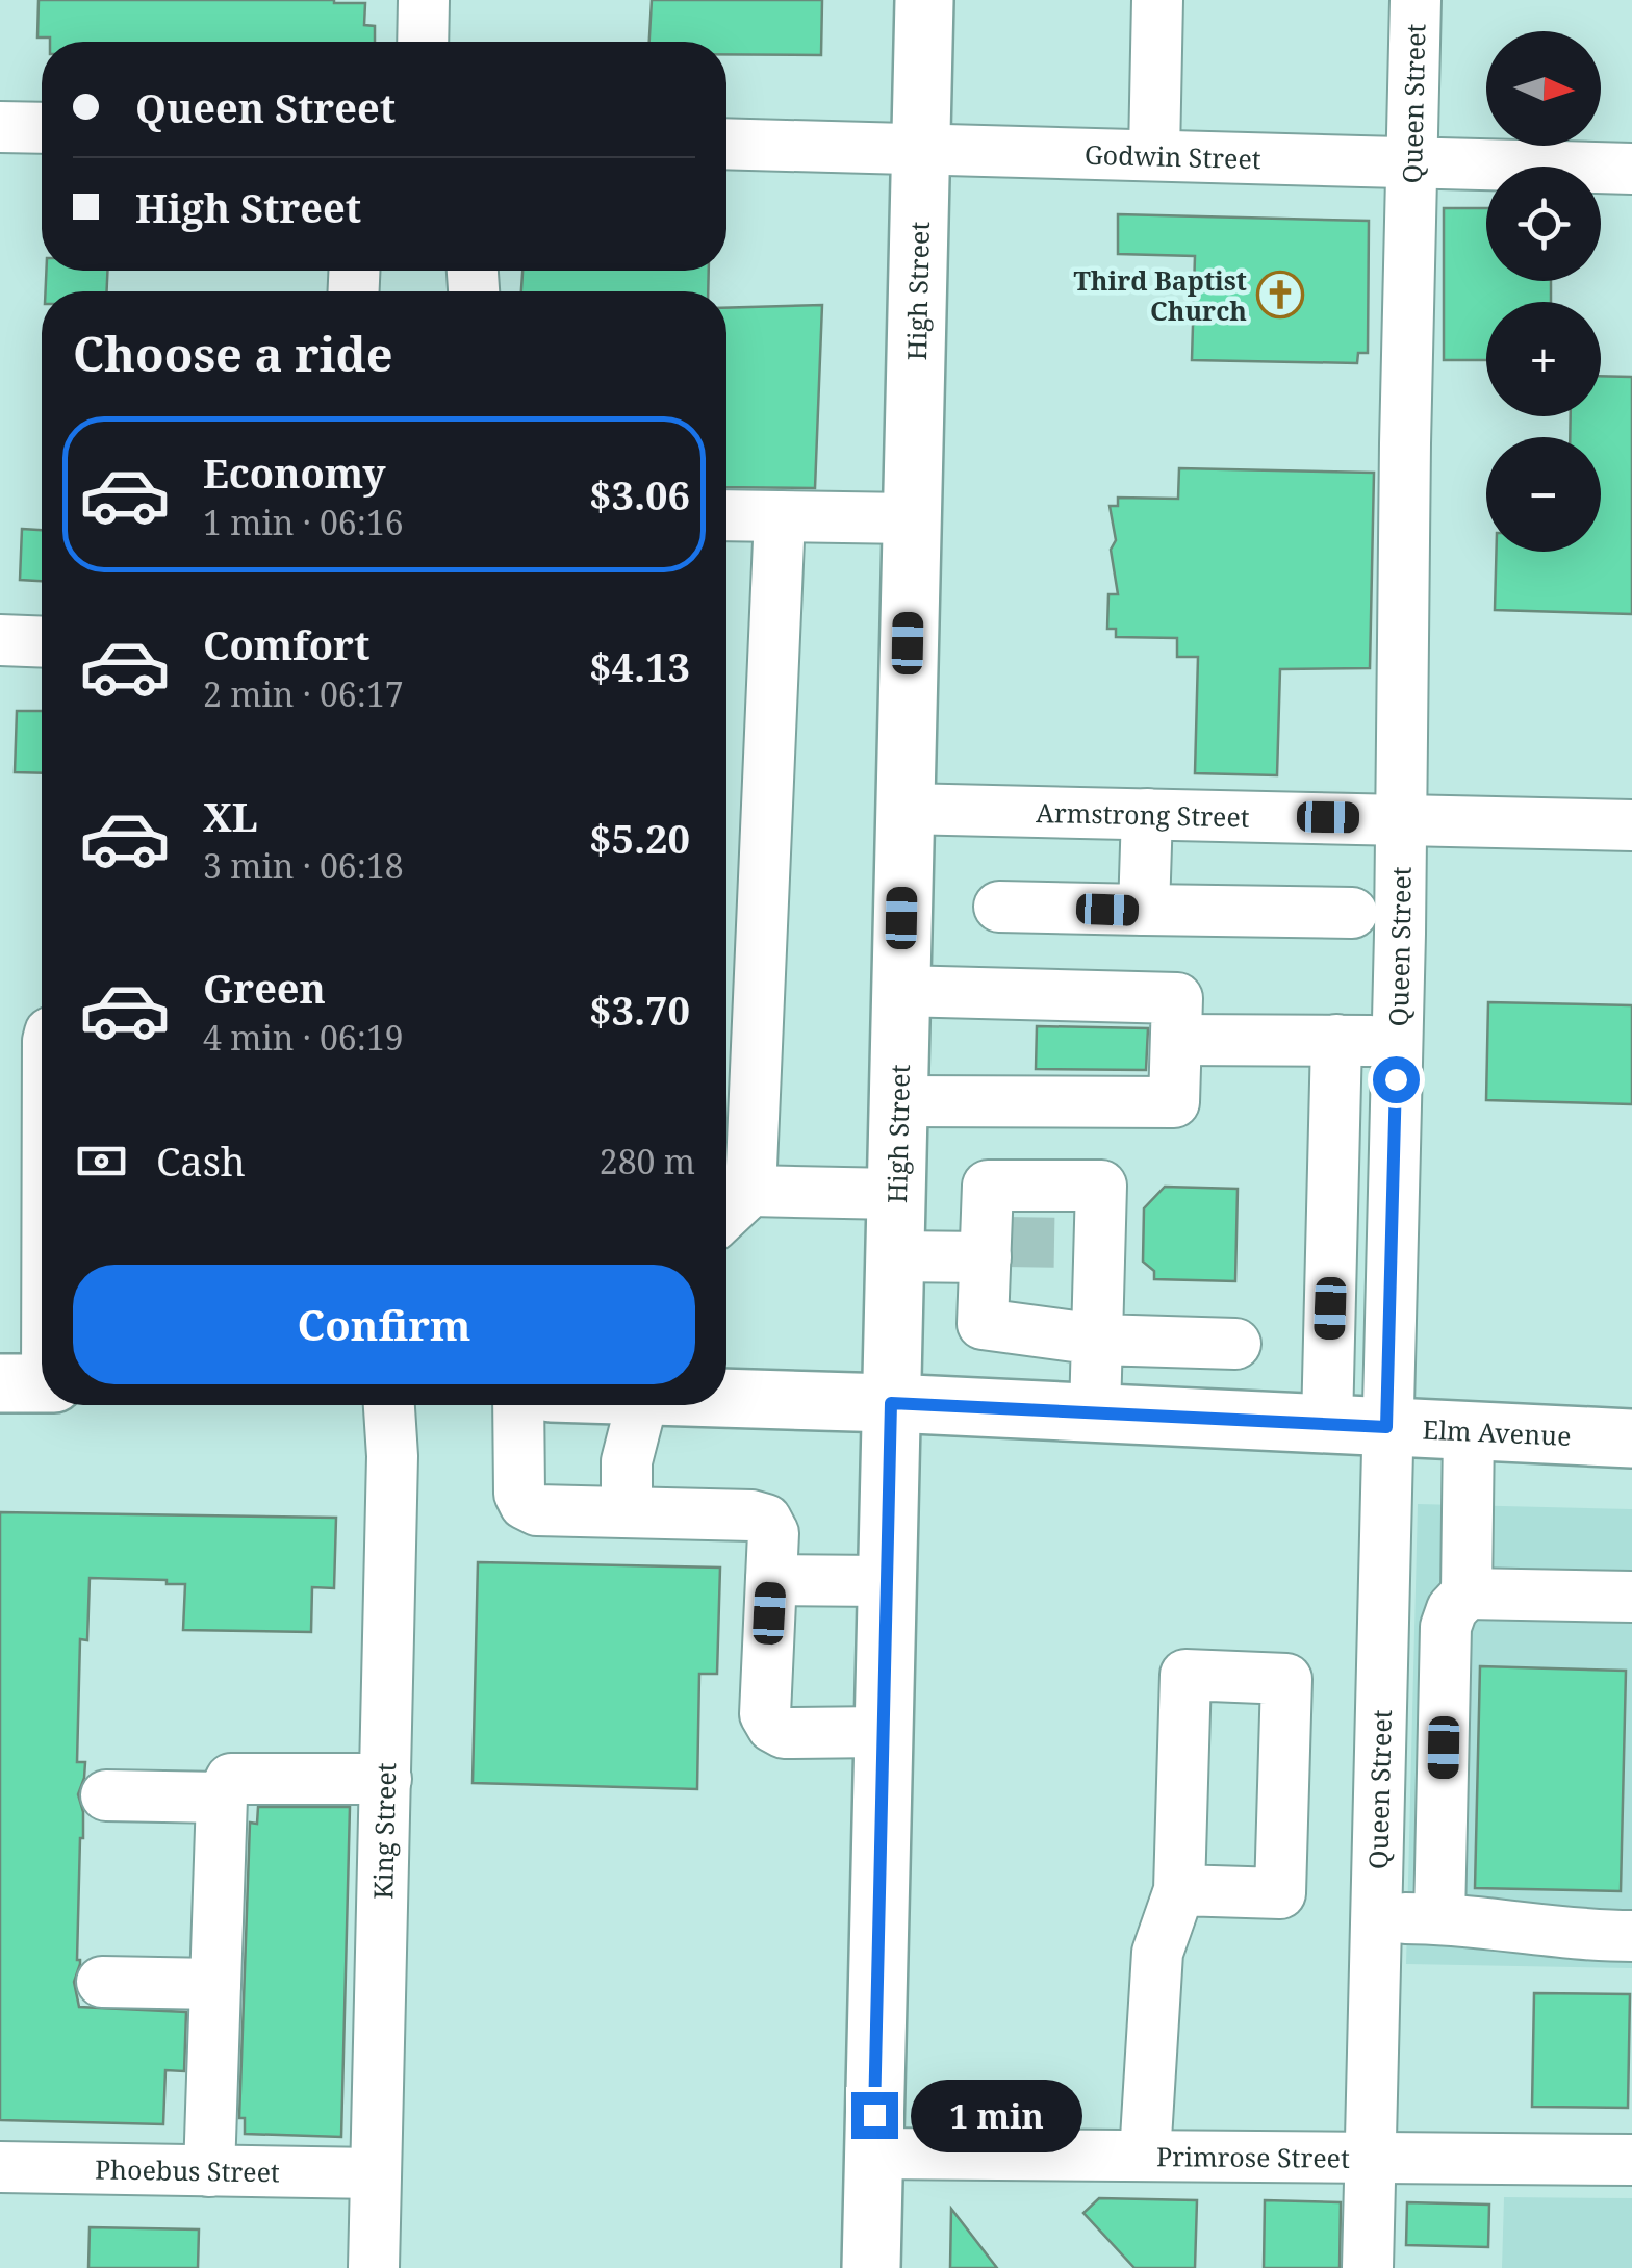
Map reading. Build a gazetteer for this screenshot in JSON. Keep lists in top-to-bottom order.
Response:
{
  "streets": {
    "main road": ["High Street", "Elm Avenue"],
    "street": [
      "Queen Street",
      "Godwin Street",
      "Armstrong Street",
      "King Street",
      "Primrose Street",
      "Phoebus Street"
    ]
  },
  "crossings": [
    ["Queen Street", "Godwin Street"],
    ["Queen Street", "Armstrong Street"],
    ["Queen Street", "Elm Avenue"],
    ["Queen Street", "Primrose Street"],
    ["Godwin Street", "High Street"],
    ["High Street", "Armstrong Street"],
    ["High Street", "Elm Avenue"],
    ["High Street", "Primrose Street"],
    ["King Street", "Phoebus Street"]
  ],
  "places": {
    "church": ["Third Baptist Church"]
  },
  "north": "right",
  "page": {
    "map_buttons": ["+", "−"],
    "banner": ["Queen Street", "High Street"],
    "heading": "Choose a ride",
    "list": [
      {
        "name": "Economy",
        "note": "1 min · 06:16",
        "value": "$3.06"
      },
      {
        "name": "Comfort",
        "note": "2 min · 06:17",
        "value": "$4.13"
      },
      {
        "name": "XL",
        "note": "3 min · 06:18",
        "value": "$5.20"
      },
      {
        "name": "Green",
        "note": "4 min · 06:19",
        "value": "$3.70"
      }
    ],
    "pay": ["Cash", "280 m"],
    "buttons": "Confirm",
    "bubble": "1 min"
  }
}
